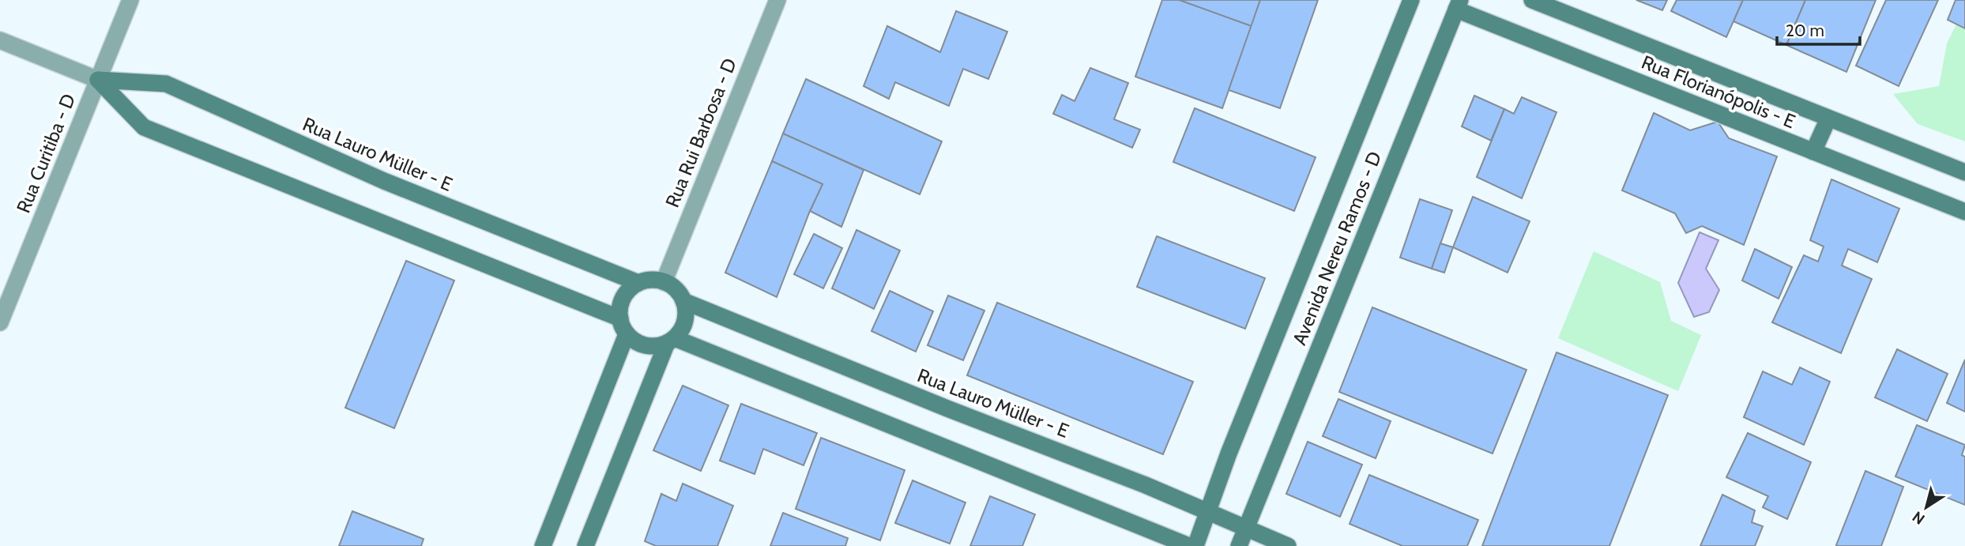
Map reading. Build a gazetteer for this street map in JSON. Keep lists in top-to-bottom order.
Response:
{
  "streets": {
    "street": [
      "Rua Florianópolis - E",
      "Rua Rui Barbosa - D",
      "Rua Curitiba - D",
      "Rua Lauro Müller - E",
      "Avenida Nereu Ramos - D"
    ]
  },
  "crossings": [
    ["Rua Florianópolis - E", "Avenida Nereu Ramos - D"],
    ["Rua Rui Barbosa - D", "Rua Lauro Müller - E"],
    ["Rua Curitiba - D", "Rua Lauro Müller - E"],
    ["Rua Lauro Müller - E", "Avenida Nereu Ramos - D"]
  ],
  "scale_bar": "20 m",
  "north": "bottom left"
}
